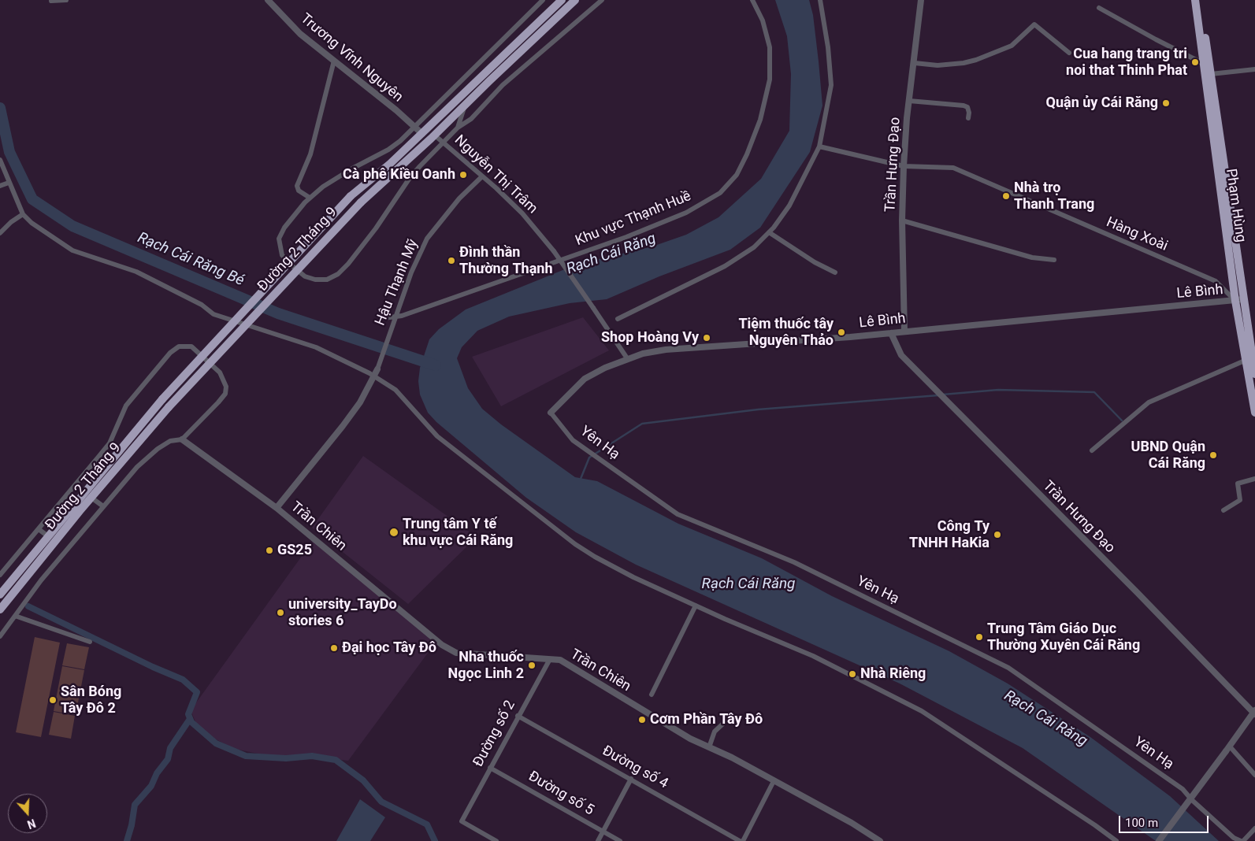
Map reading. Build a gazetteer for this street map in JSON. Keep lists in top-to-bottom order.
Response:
{
  "streets": {
    "highway": ["Phạm Hùng", "Đường 2 Tháng 9"],
    "street": [
      "Trương Vĩnh Nguyên",
      "Trần Hưng Đạo",
      "Nguyễn Thị Trâm",
      "Khu vực Thạnh Huề",
      "Hàng Xoài",
      "Hậu Thạnh Mỹ",
      "Lê Bình",
      "Yên Hạ",
      "Trần Chiên",
      "Đường số 2",
      "Đường số 4",
      "Đường số 5"
    ]
  },
  "crossings": [
    ["Trương Vĩnh Nguyên", "Đường 2 Tháng 9"],
    ["Trần Hưng Đạo", "Hàng Xoài"],
    ["Trần Hưng Đạo", "Lê Bình"],
    ["Nguyễn Thị Trâm", "Đường 2 Tháng 9"],
    ["Nguyễn Thị Trâm", "Hậu Thạnh Mỹ"],
    ["Nguyễn Thị Trâm", "Lê Bình"],
    ["Phạm Hùng", "Hàng Xoài"],
    ["Phạm Hùng", "Lê Bình"],
    ["Khu vực Thạnh Huề", "Hậu Thạnh Mỹ"],
    ["Hàng Xoài", "Lê Bình"],
    ["Hậu Thạnh Mỹ", "Trần Chiên"],
    ["Lê Bình", "Yên Hạ"],
    ["Trần Chiên", "Đường số 2"],
    ["Đường số 2", "Đường số 4"],
    ["Đường số 2", "Đường số 5"]
  ],
  "water": ["Rạch Cái Răng", "Rạch Cái Răng Bé"],
  "places": [
    "Cua hang trang tri noi that Thinh Phat",
    "Quận ủy Cái Răng",
    "Cà phê Kiều Oanh",
    "Nhà trọ Thanh Trang",
    "Đình thần Thường Thạnh",
    "Tiệm thuốc tây Nguyên Thảo",
    "Shop Hoàng Vy",
    "UBND Quận Cái Răng",
    "Trung tâm Y tế khu vực Cái Răng",
    "Công Ty TNHH HaKia",
    "GS25",
    "university_TayDo stories 6",
    "Trung Tâm Giáo Dục Thường Xuyên Cái Răng",
    "Đại học Tây Đô",
    "Nha thuốc Ngọc Linh 2",
    "Nhà Riêng",
    "Sân Bóng Tây Đô 2",
    "Cơm Phần Tây Đô"
  ],
  "scale_bar": "100 m",
  "north": "bottom"
}
